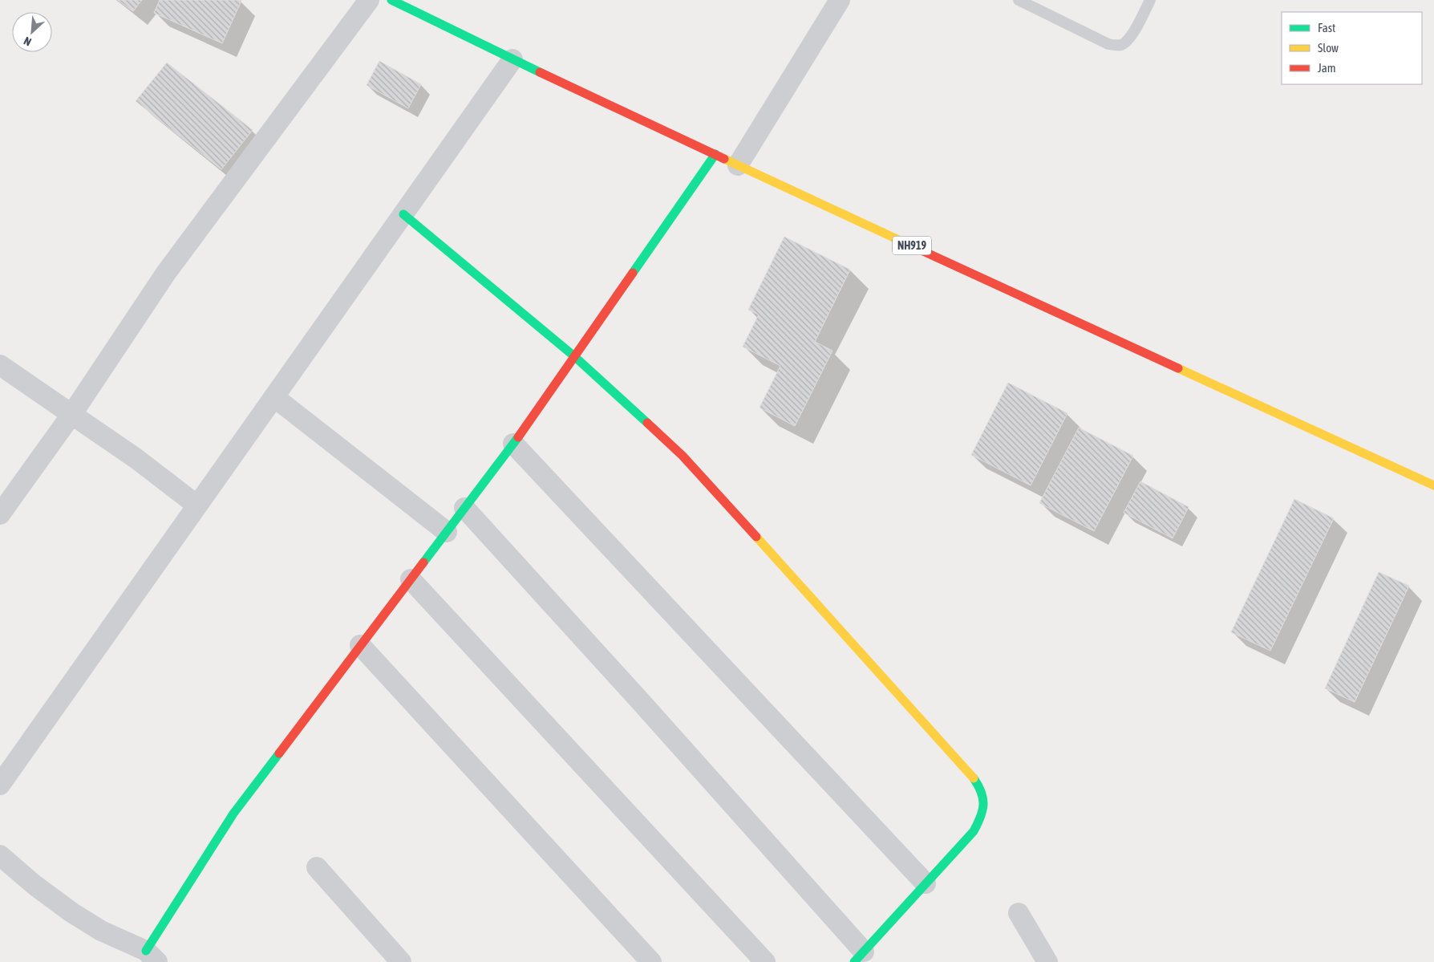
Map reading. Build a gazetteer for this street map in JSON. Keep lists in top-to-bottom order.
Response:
{
  "streets": {
    "main road": ["NH919"]
  },
  "legend": ["Fast", "Slow", "Jam"],
  "north": "bottom left"
}
